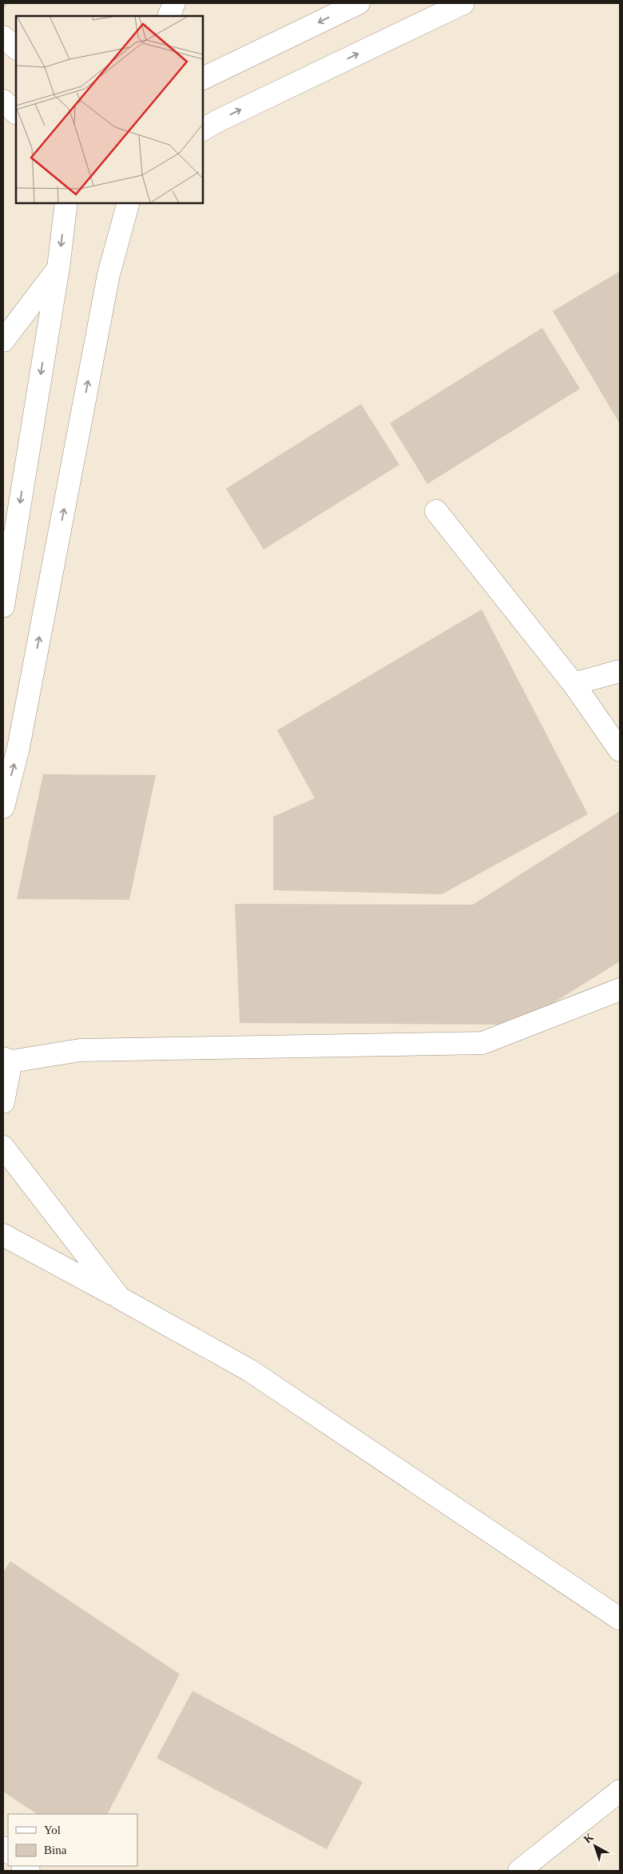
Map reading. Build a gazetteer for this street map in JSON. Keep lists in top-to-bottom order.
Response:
{
  "legend": ["Yol", "Bina"],
  "north": "top left"
}
